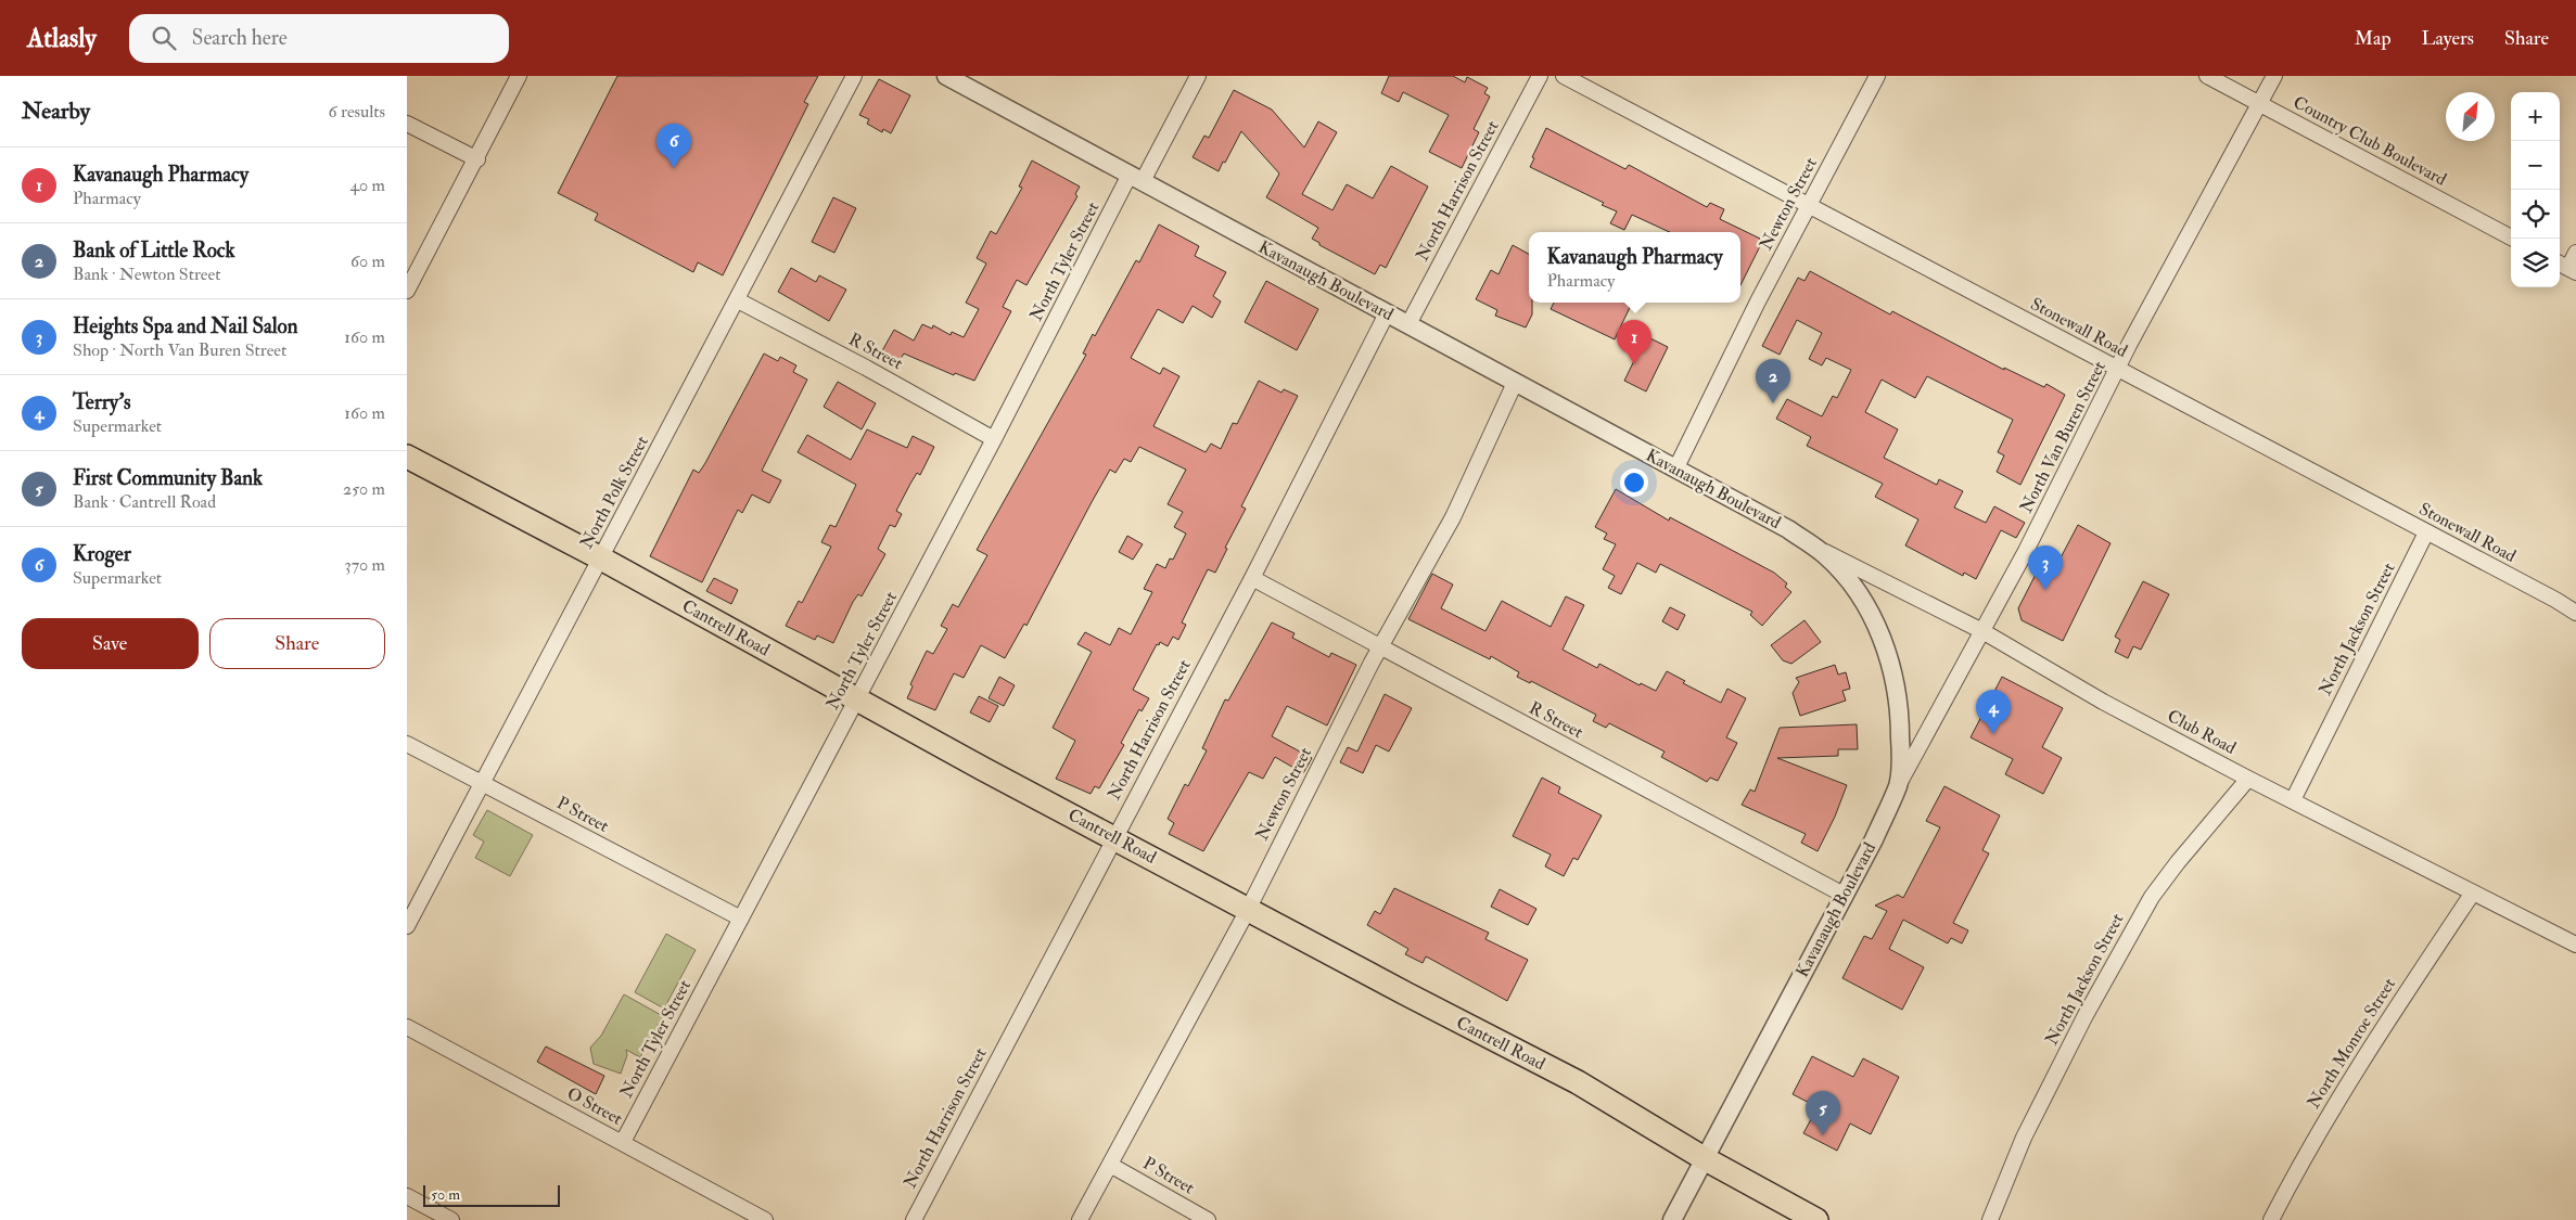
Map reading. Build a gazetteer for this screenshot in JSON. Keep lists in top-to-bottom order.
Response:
{
  "streets": {
    "main road": ["Cantrell Road"],
    "street": [
      "Country Club Boulevard",
      "North Harrison Street",
      "Newton Street",
      "North Tyler Street",
      "Kavanaugh Boulevard",
      "Stonewall Road",
      "R Street",
      "North Van Buren Street",
      "North Polk Street",
      "North Jackson Street",
      "Club Road",
      "P Street",
      "North Monroe Street",
      "O Street"
    ]
  },
  "crossings": [
    ["Country Club Boulevard", "North Van Buren Street"],
    ["North Harrison Street", "Kavanaugh Boulevard"],
    ["North Harrison Street", "R Street"],
    ["North Harrison Street", "Cantrell Road"],
    ["Newton Street", "Kavanaugh Boulevard"],
    ["Newton Street", "Stonewall Road"],
    ["Newton Street", "R Street"],
    ["Newton Street", "Cantrell Road"],
    ["Newton Street", "P Street"],
    ["North Tyler Street", "Kavanaugh Boulevard"],
    ["North Tyler Street", "R Street"],
    ["North Tyler Street", "Cantrell Road"],
    ["North Tyler Street", "P Street"],
    ["North Tyler Street", "O Street"],
    ["Kavanaugh Boulevard", "R Street"],
    ["Kavanaugh Boulevard", "North Van Buren Street"],
    ["Kavanaugh Boulevard", "Cantrell Road"],
    ["Kavanaugh Boulevard", "Club Road"],
    ["Stonewall Road", "North Van Buren Street"],
    ["Stonewall Road", "North Jackson Street"],
    ["R Street", "North Polk Street"],
    ["North Van Buren Street", "Club Road"],
    ["North Polk Street", "Cantrell Road"],
    ["North Polk Street", "P Street"],
    ["North Jackson Street", "Club Road"],
    ["Club Road", "North Monroe Street"]
  ],
  "scale_bar": "50 m",
  "north": "top right",
  "page": {
    "header": "Atlasly",
    "search": "Search here",
    "nav": ["Map", "Layers", "Share"],
    "heading": ["Nearby", "6 results"],
    "map_buttons": ["+", "−"],
    "pins": [
      "6",
      "1",
      "2",
      "3",
      "4",
      "5"
    ],
    "list": [
      {
        "mark": "1",
        "name": "Kavanaugh Pharmacy",
        "note": "Pharmacy",
        "value": "40 m"
      },
      {
        "mark": "2",
        "name": "Bank of Little Rock",
        "note": "Bank · Newton Street",
        "value": "60 m"
      },
      {
        "mark": "3",
        "name": "Heights Spa and Nail Salon",
        "note": "Shop · North Van Buren Street",
        "value": "160 m"
      },
      {
        "mark": "4",
        "name": "Terry's",
        "note": "Supermarket",
        "value": "160 m"
      },
      {
        "mark": "5",
        "name": "First Community Bank",
        "note": "Bank · Cantrell Road",
        "value": "250 m"
      },
      {
        "mark": "6",
        "name": "Kroger",
        "note": "Supermarket",
        "value": "370 m"
      }
    ],
    "popup": ["Kavanaugh Pharmacy", "Pharmacy"],
    "buttons": ["Save", "Share"],
    "scale": "50 m"
  }
}
